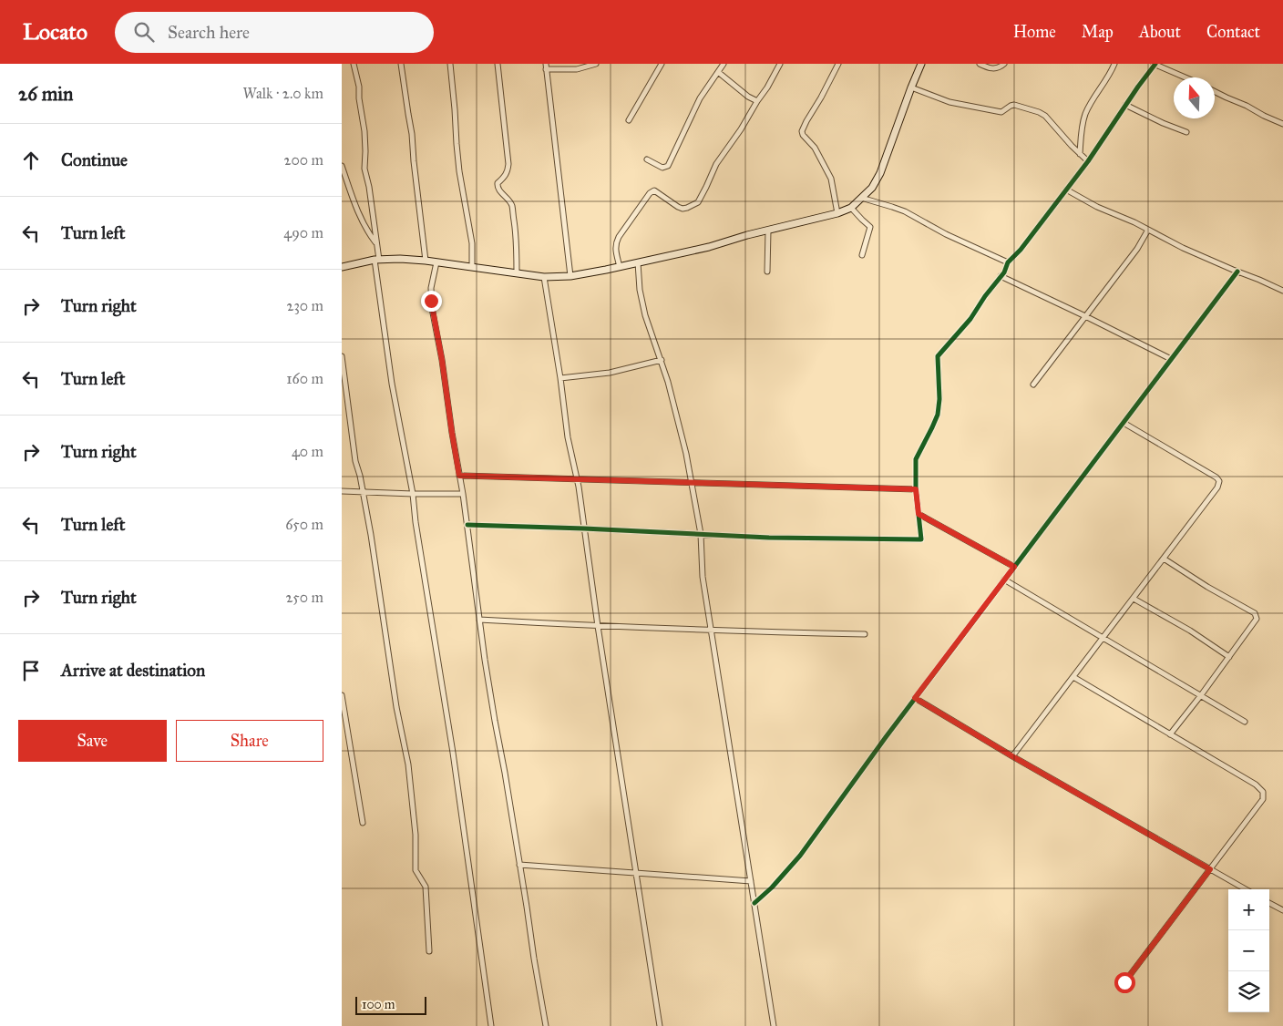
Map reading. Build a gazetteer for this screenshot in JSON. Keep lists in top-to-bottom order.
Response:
{
  "scale_bar": "100 m",
  "north": "top",
  "page": {
    "header": "Locato",
    "search": "Search here",
    "nav": [
      "Home",
      "Map",
      "About",
      "Contact"
    ],
    "heading": ["26 min", "Walk · 2.0 km"],
    "list": [
      ["Continue", "200 m"],
      ["Turn left", "490 m"],
      ["Turn right", "230 m"],
      ["Turn left", "160 m"],
      ["Turn right", "40 m"],
      ["Turn left", "650 m"],
      ["Turn right", "250 m"],
      "Arrive at destination"
    ],
    "buttons": ["Save", "Share"],
    "map_buttons": ["+", "−"],
    "scale": "100 m"
  }
}
